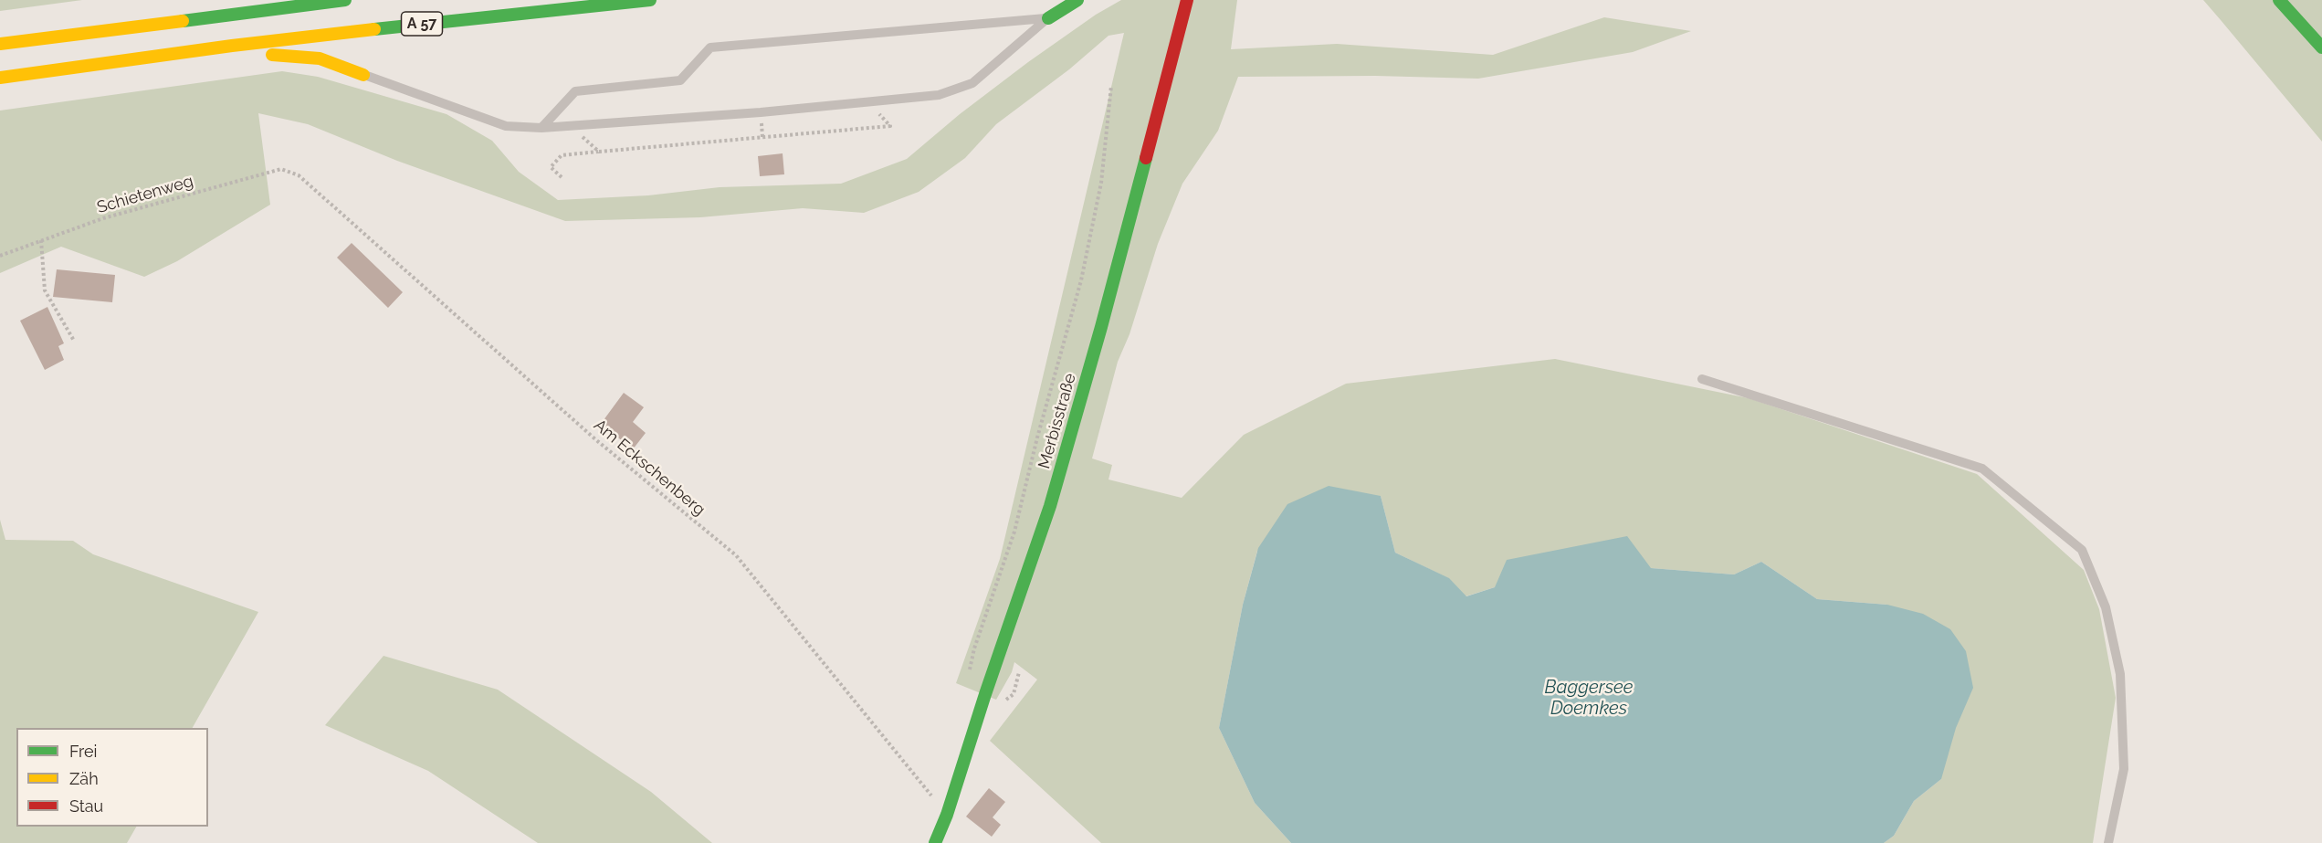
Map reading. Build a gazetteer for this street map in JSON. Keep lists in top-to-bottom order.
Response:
{
  "streets": {
    "main road": ["A 57", "Merbisstraße"],
    "path": ["Schietenweg", "Am Eckschenberg"]
  },
  "crossings": [
    ["Schietenweg", "Am Eckschenberg"],
    ["Merbisstraße", "Am Eckschenberg"]
  ],
  "water": ["Baggersee Doemkes"],
  "legend": ["Frei", "Zäh", "Stau"]
}
